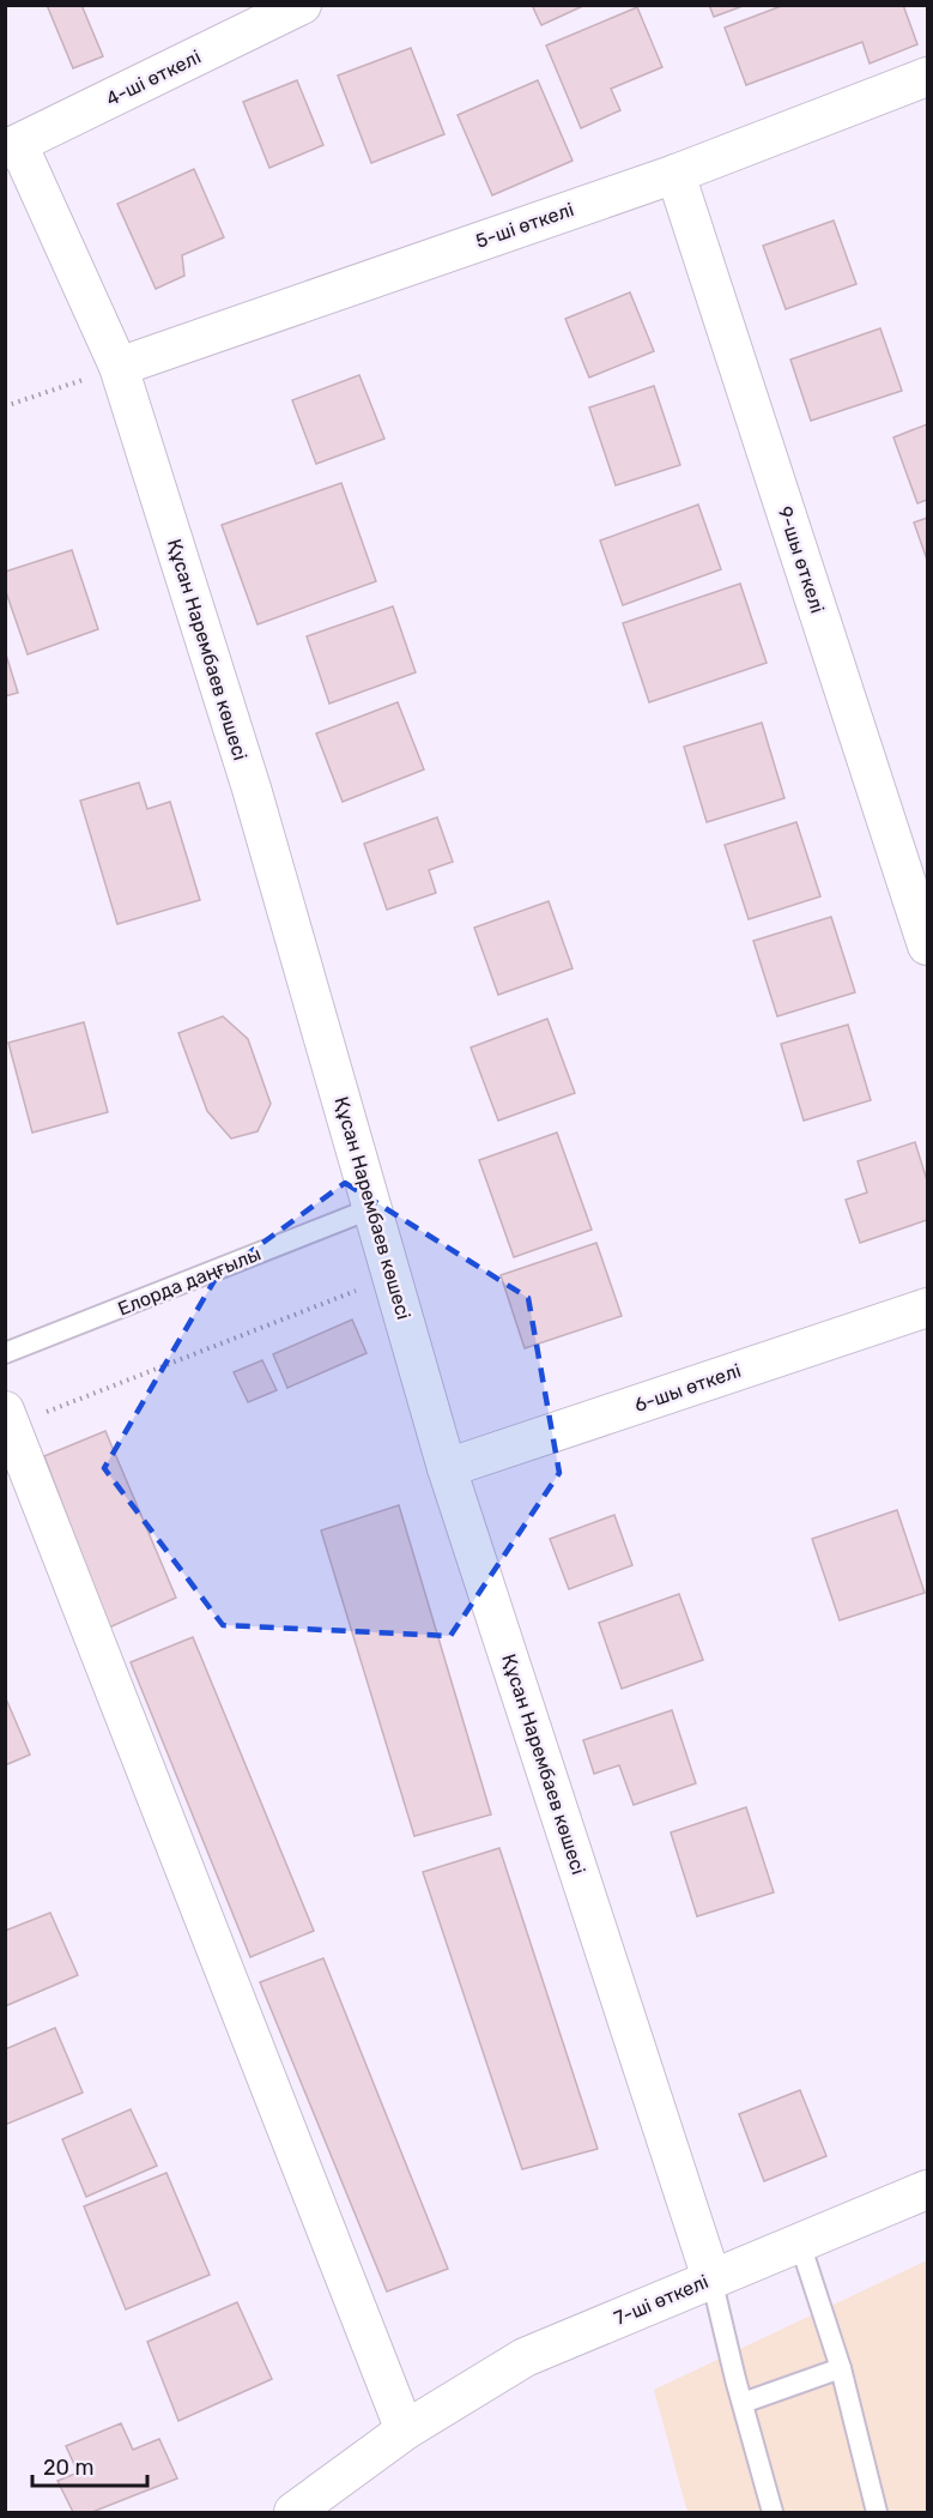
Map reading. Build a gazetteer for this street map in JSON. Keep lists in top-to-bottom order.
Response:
{
  "streets": {
    "street": [
      "4-ші өткелі",
      "5-ші өткелі",
      "9-шы өткелі",
      "Құсан Нарембаев көшесі",
      "6-шы өткелі",
      "7-ші өткелі"
    ],
    "lane": ["Елорда даңғылы"]
  },
  "crossings": [
    ["4-ші өткелі", "Құсан Нарембаев көшесі"],
    ["5-ші өткелі", "9-шы өткелі"],
    ["5-ші өткелі", "Құсан Нарембаев көшесі"],
    ["Құсан Нарембаев көшесі", "Елорда даңғылы"],
    ["Құсан Нарембаев көшесі", "6-шы өткелі"],
    ["Құсан Нарембаев көшесі", "7-ші өткелі"]
  ],
  "scale_bar": "20 m"
}
